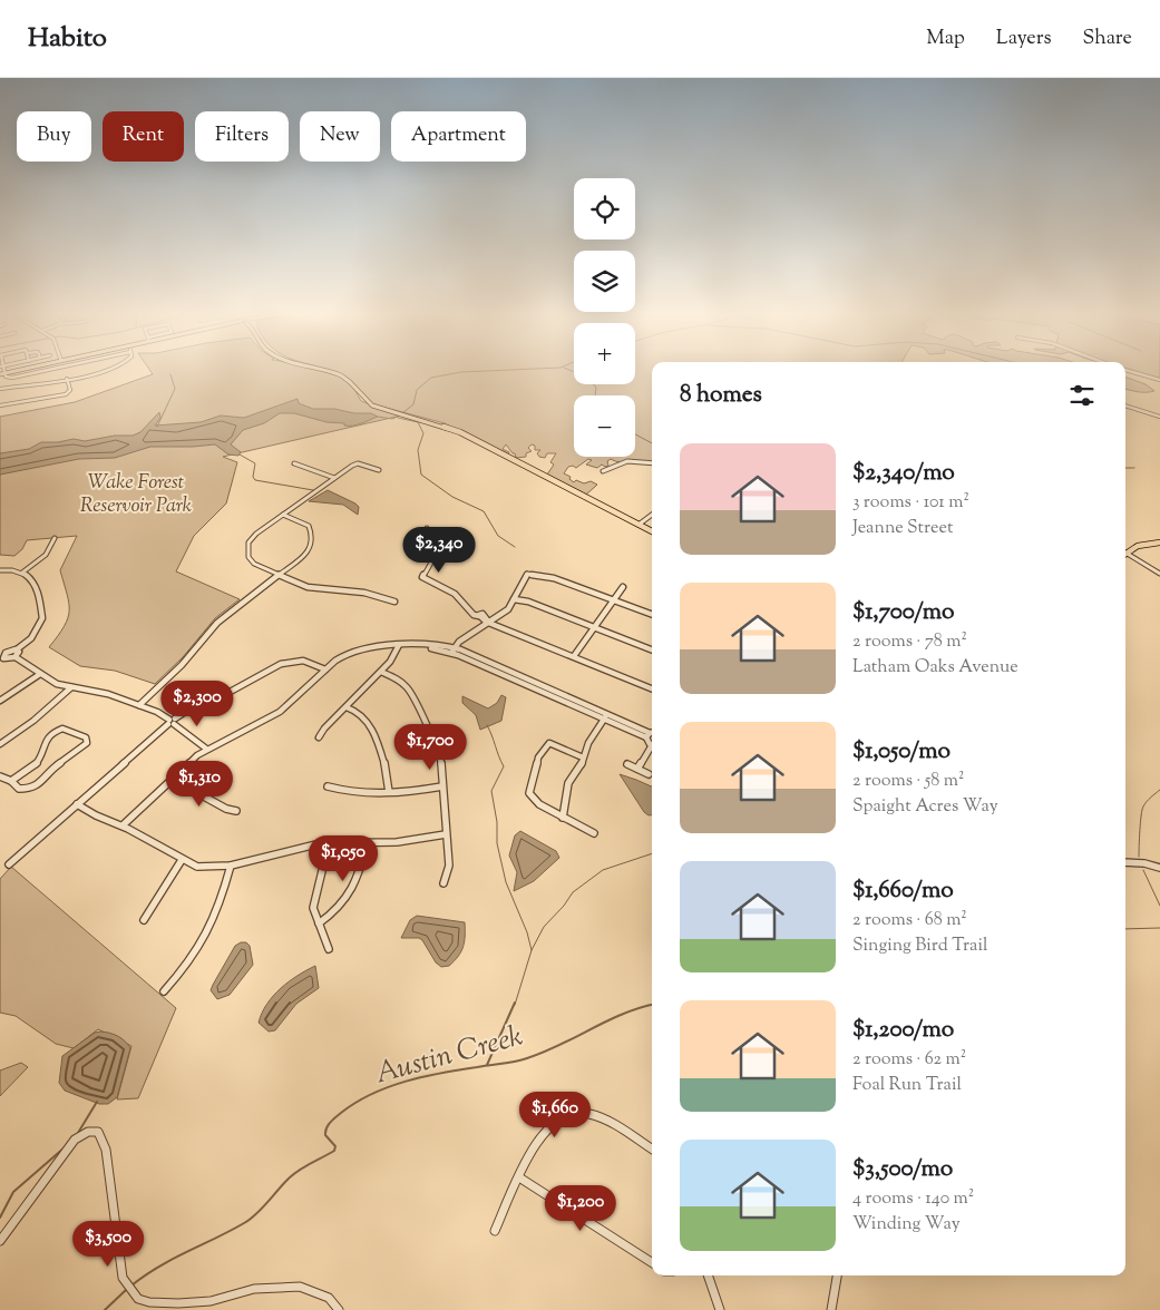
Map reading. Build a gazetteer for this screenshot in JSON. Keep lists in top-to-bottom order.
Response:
{
  "water": ["Austin Creek"],
  "parks": ["Wake Forest Reservoir Park"],
  "page": {
    "header": "Habito",
    "nav": ["Map", "Layers", "Share"],
    "chip": [
      "Buy",
      "Rent",
      "Filters",
      "New",
      "Apartment"
    ],
    "map_buttons": ["+", "−"],
    "heading": "8 homes",
    "list": [
      {
        "name": "$2,340/mo",
        "note": "3 rooms · 101 m² · Jeanne Street"
      },
      {
        "name": "$1,700/mo",
        "note": "2 rooms · 78 m² · Latham Oaks Avenue"
      },
      {
        "name": "$1,050/mo",
        "note": "2 rooms · 58 m² · Spaight Acres Way"
      },
      {
        "name": "$1,660/mo",
        "note": "2 rooms · 68 m² · Singing Bird Trail"
      },
      {
        "name": "$1,200/mo",
        "note": "2 rooms · 62 m² · Foal Run Trail"
      },
      {
        "name": "$3,500/mo",
        "note": "4 rooms · 140 m² · Winding Way"
      }
    ],
    "price": [
      "$2,340",
      "$2,300",
      "$1,700",
      "$1,310",
      "$1,050",
      "$1,660",
      "$1,200",
      "$3,500"
    ]
  }
}
